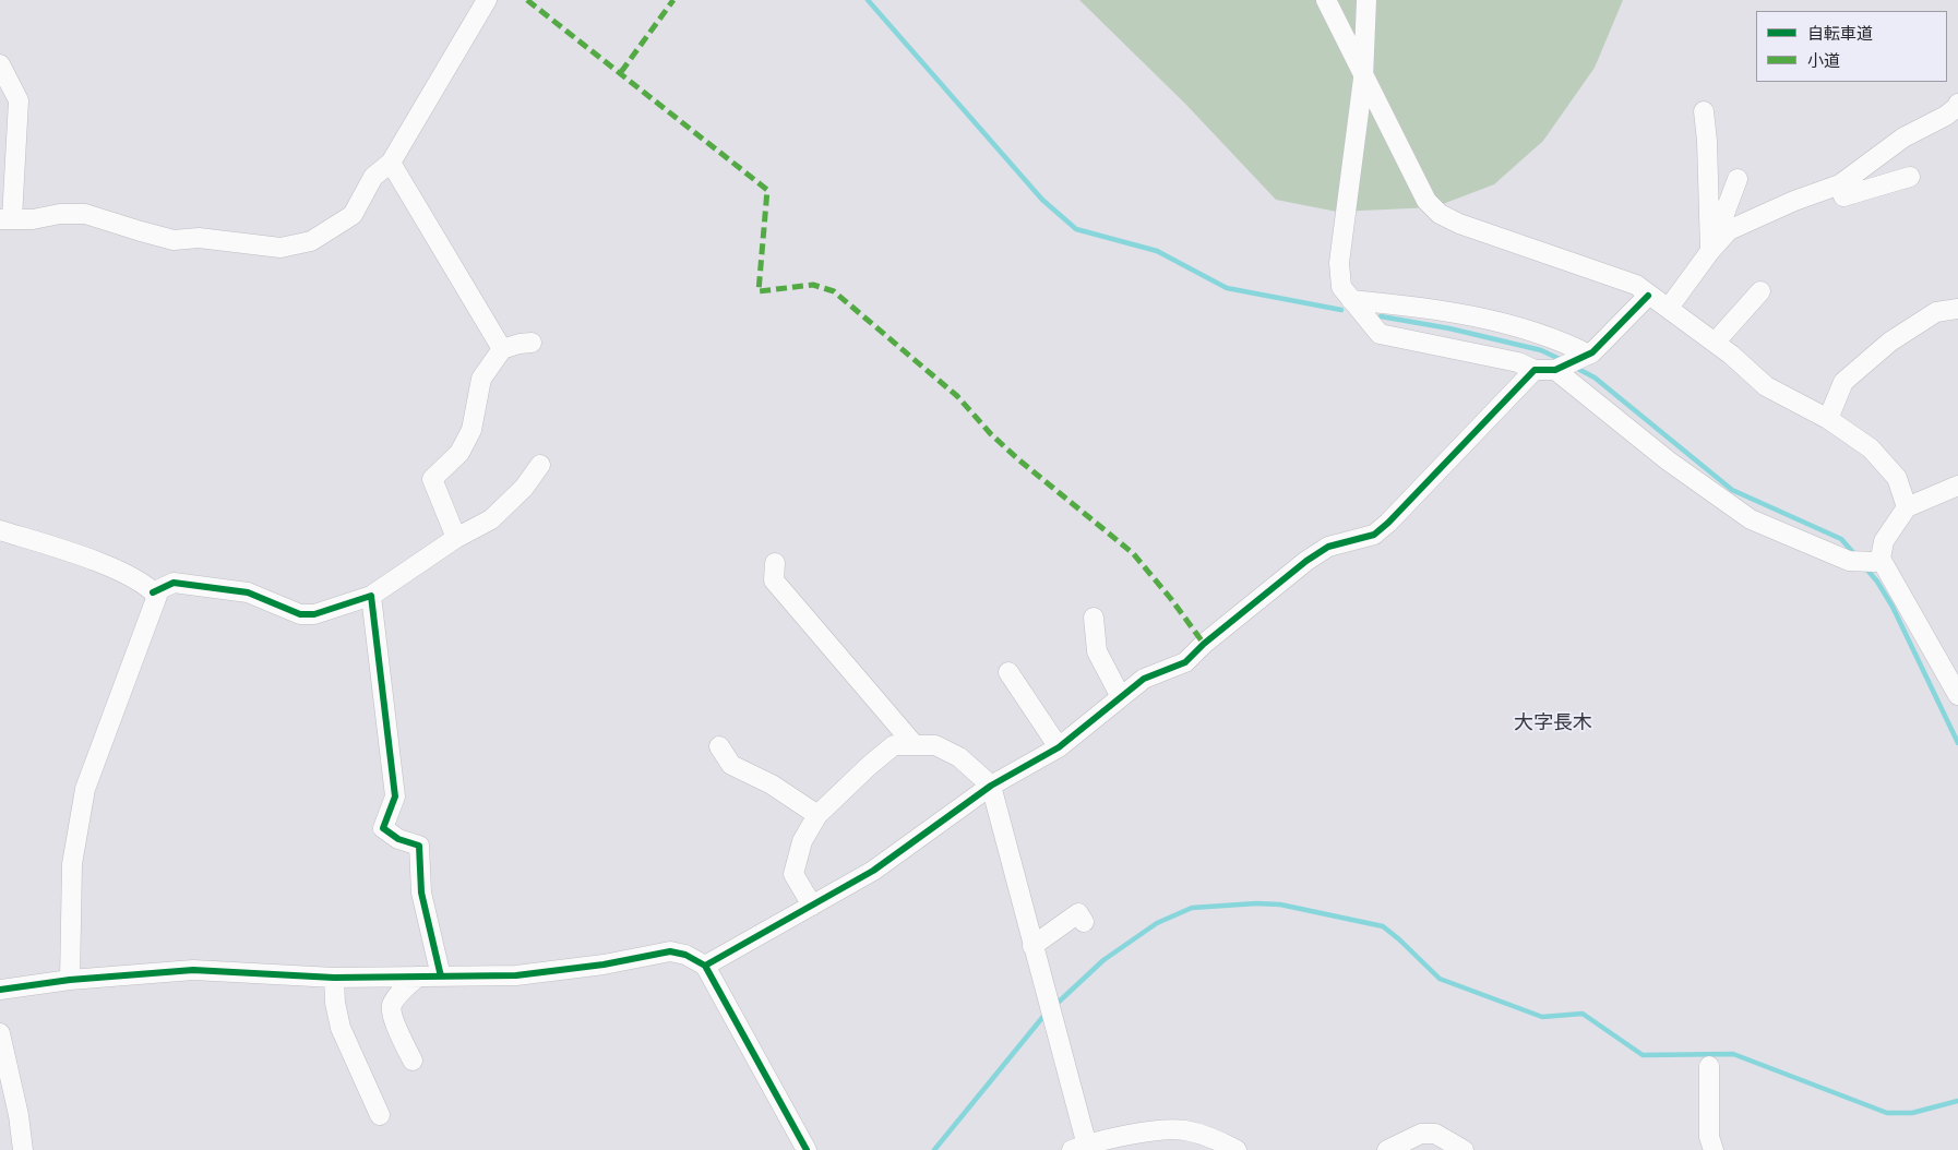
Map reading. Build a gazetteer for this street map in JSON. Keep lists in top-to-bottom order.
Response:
{
  "districts": ["大字長木"],
  "legend": ["自転車道", "小道"]
}
